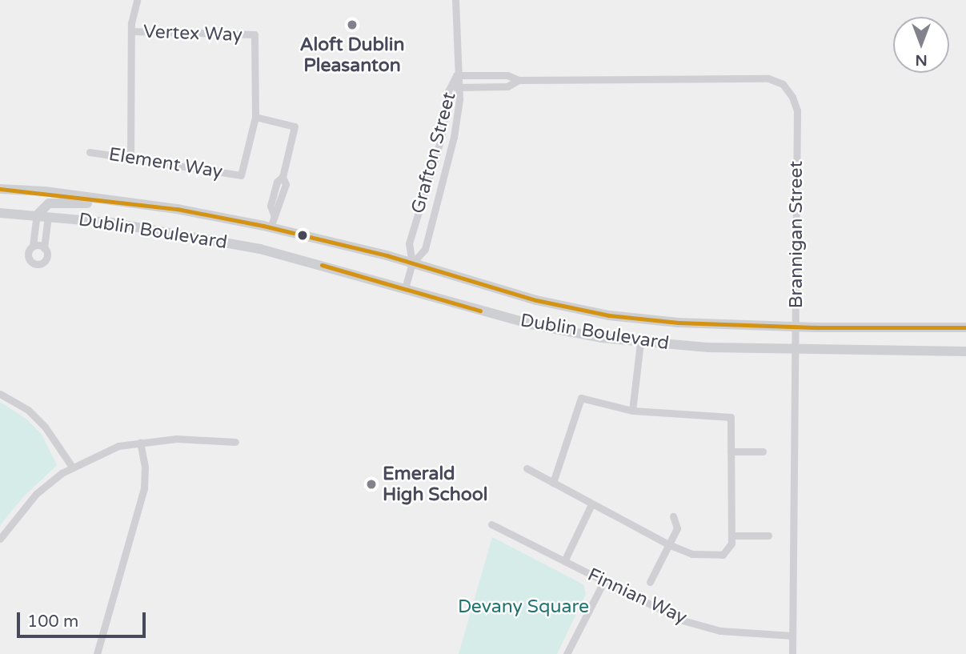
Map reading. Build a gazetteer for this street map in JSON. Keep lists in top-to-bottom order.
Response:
{
  "streets": {
    "main road": ["Dublin Boulevard"],
    "street": [
      "Vertex Way",
      "Grafton Street",
      "Element Way",
      "Brannigan Street",
      "Finnian Way"
    ]
  },
  "crossings": [
    ["Vertex Way", "Element Way"],
    ["Grafton Street", "Dublin Boulevard"],
    ["Grafton Street", "Brannigan Street"],
    ["Dublin Boulevard", "Brannigan Street"],
    ["Brannigan Street", "Finnian Way"]
  ],
  "parks": ["Devany Square"],
  "places": ["Aloft Dublin Pleasanton", "Emerald High School"],
  "scale_bar": "100 m",
  "north": "bottom"
}
